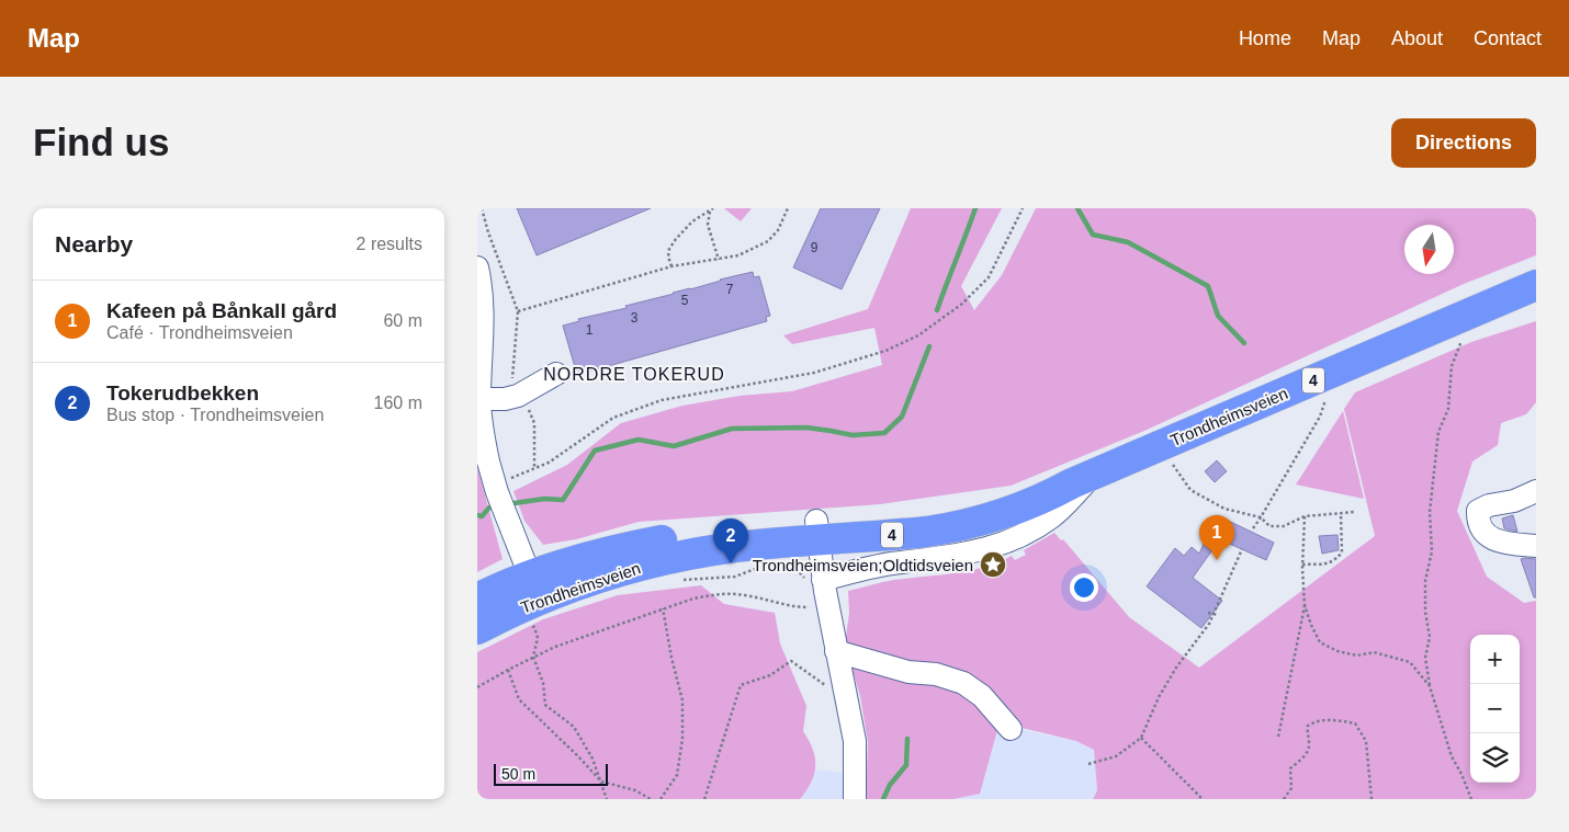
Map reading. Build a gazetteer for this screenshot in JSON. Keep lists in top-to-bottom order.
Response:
{
  "streets": {
    "highway": ["4", "Trondheimsveien"]
  },
  "districts": ["NORDRE TOKERUD"],
  "places": {
    "place": ["Trondheimsveien;Oldtidsveien"]
  },
  "house_numbers": [
    "9",
    "7",
    "5",
    "3",
    "1"
  ],
  "scale_bar": "50 m",
  "north": "bottom",
  "page": {
    "header": "Map",
    "nav": [
      "Home",
      "Map",
      "About",
      "Contact"
    ],
    "buttons": "Directions",
    "title": "Find us",
    "heading": ["Nearby", "2 results"],
    "list": [
      {
        "mark": "1",
        "name": "Kafeen på Bånkall gård",
        "note": "Café · Trondheimsveien",
        "value": "60 m"
      },
      {
        "mark": "2",
        "name": "Tokerudbekken",
        "note": "Bus stop · Trondheimsveien",
        "value": "160 m"
      }
    ],
    "pins": ["1", "2"],
    "map_buttons": ["+", "−"],
    "scale": "50 m"
  }
}
